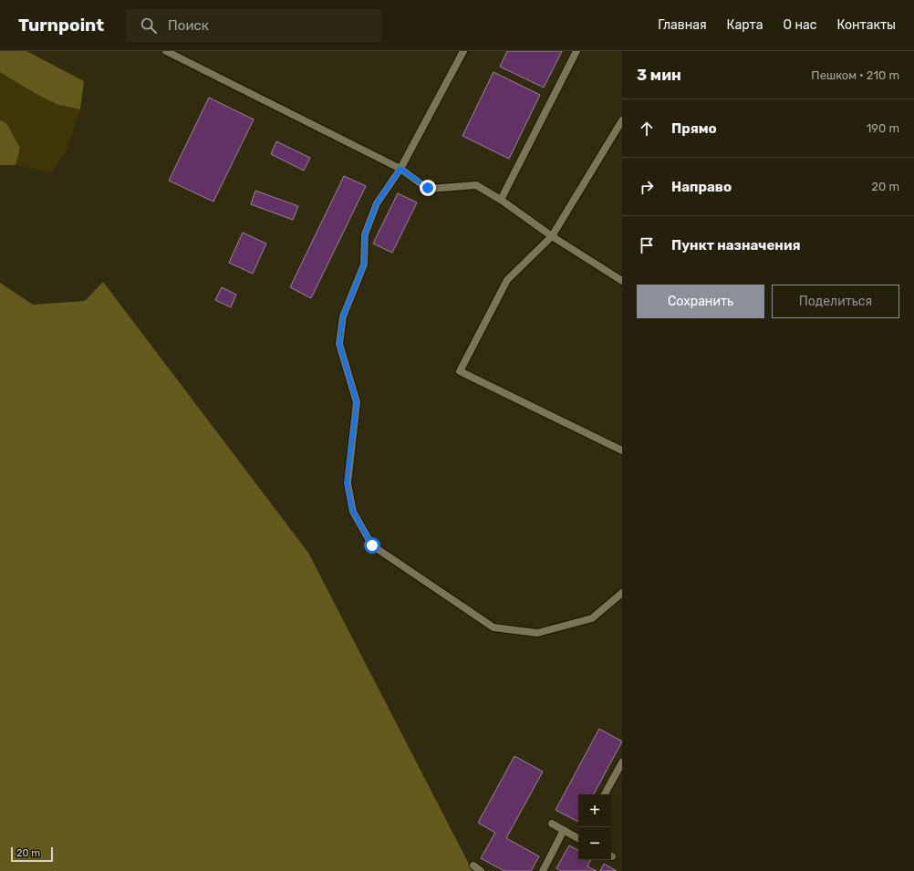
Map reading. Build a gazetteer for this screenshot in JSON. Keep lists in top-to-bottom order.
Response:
{
  "scale_bar": "20 m",
  "page": {
    "header": "Turnpoint",
    "search": "Поиск",
    "nav": [
      "Главная",
      "Карта",
      "О нас",
      "Контакты"
    ],
    "heading": ["3 мин", "Пешком · 210 m"],
    "list": [
      ["Прямо", "190 m"],
      ["Направо", "20 m"],
      "Пункт назначения"
    ],
    "buttons": ["Сохранить", "Поделиться"],
    "map_buttons": ["+", "−"],
    "scale": "20 m"
  }
}
